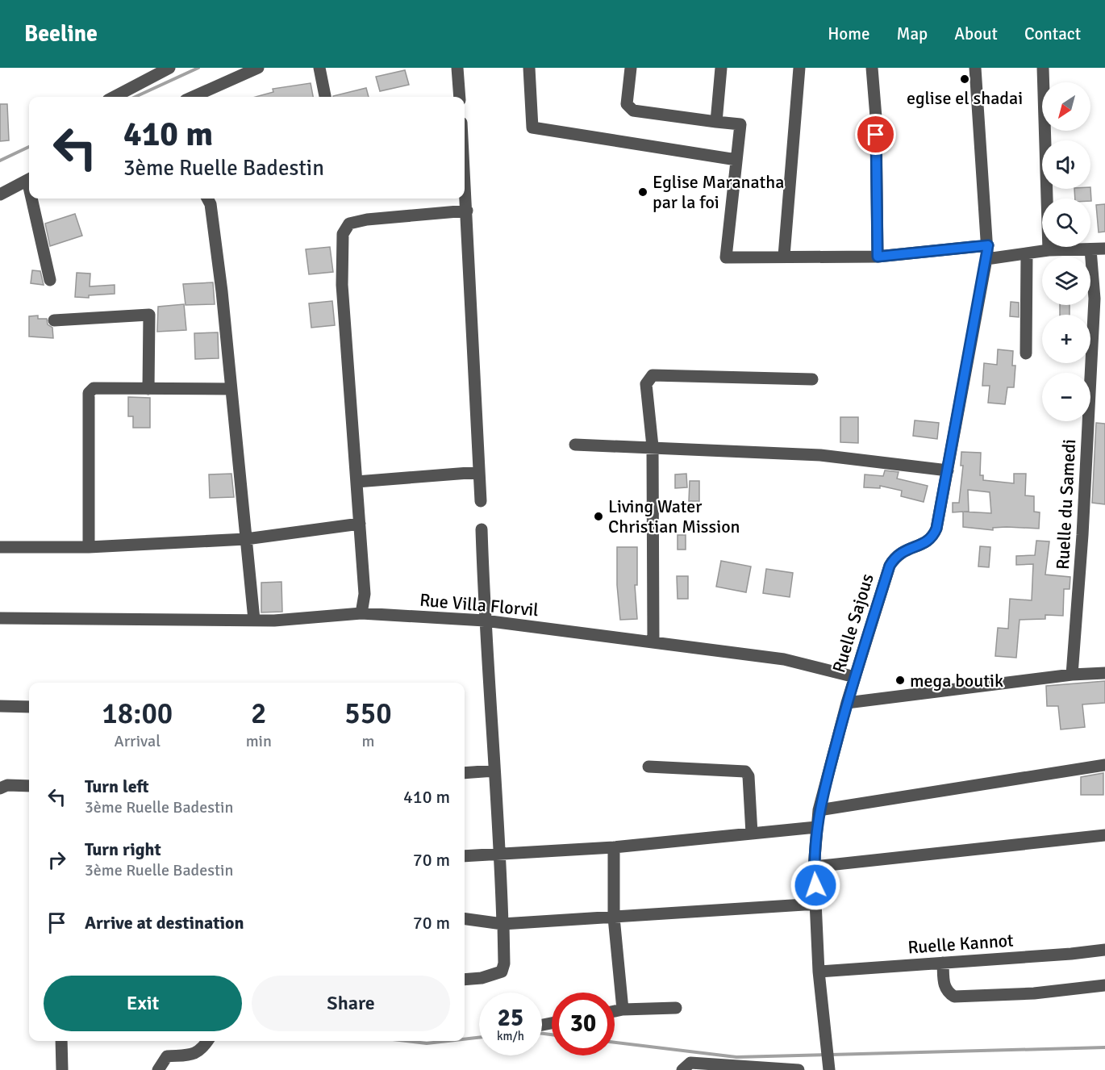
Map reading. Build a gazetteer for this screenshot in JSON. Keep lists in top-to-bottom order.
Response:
{
  "streets": {
    "street": [
      "Ruelle du Samedi",
      "Rue Villa Florvil",
      "Ruelle Sajous",
      "Ruelle Kannot"
    ]
  },
  "crossings": [
    ["Rue Villa Florvil", "Ruelle Sajous"],
    ["Ruelle Sajous", "Ruelle Kannot"]
  ],
  "places": [
    "eglise el shadai",
    "Eglise Maranatha par la foi",
    "Living Water Christian Mission",
    "mega boutik"
  ],
  "north": "bottom left",
  "page": {
    "header": "Beeline",
    "nav": [
      "Home",
      "Map",
      "About",
      "Contact"
    ],
    "map_buttons": ["+", "−"],
    "turn": ["410 m", "3ème Ruelle Badestin"],
    "eta": [
      "18:00",
      "Arrival",
      "2",
      "min",
      "550",
      "m"
    ],
    "list": [
      {
        "name": "Turn left",
        "note": "3ème Ruelle Badestin",
        "value": "410 m"
      },
      {
        "name": "Turn right",
        "note": "3ème Ruelle Badestin",
        "value": "70 m"
      },
      {
        "name": "Arrive at destination",
        "value": "70 m"
      }
    ],
    "buttons": ["Exit", "Share"],
    "speed": "25 km/h",
    "limit": "30"
  }
}
